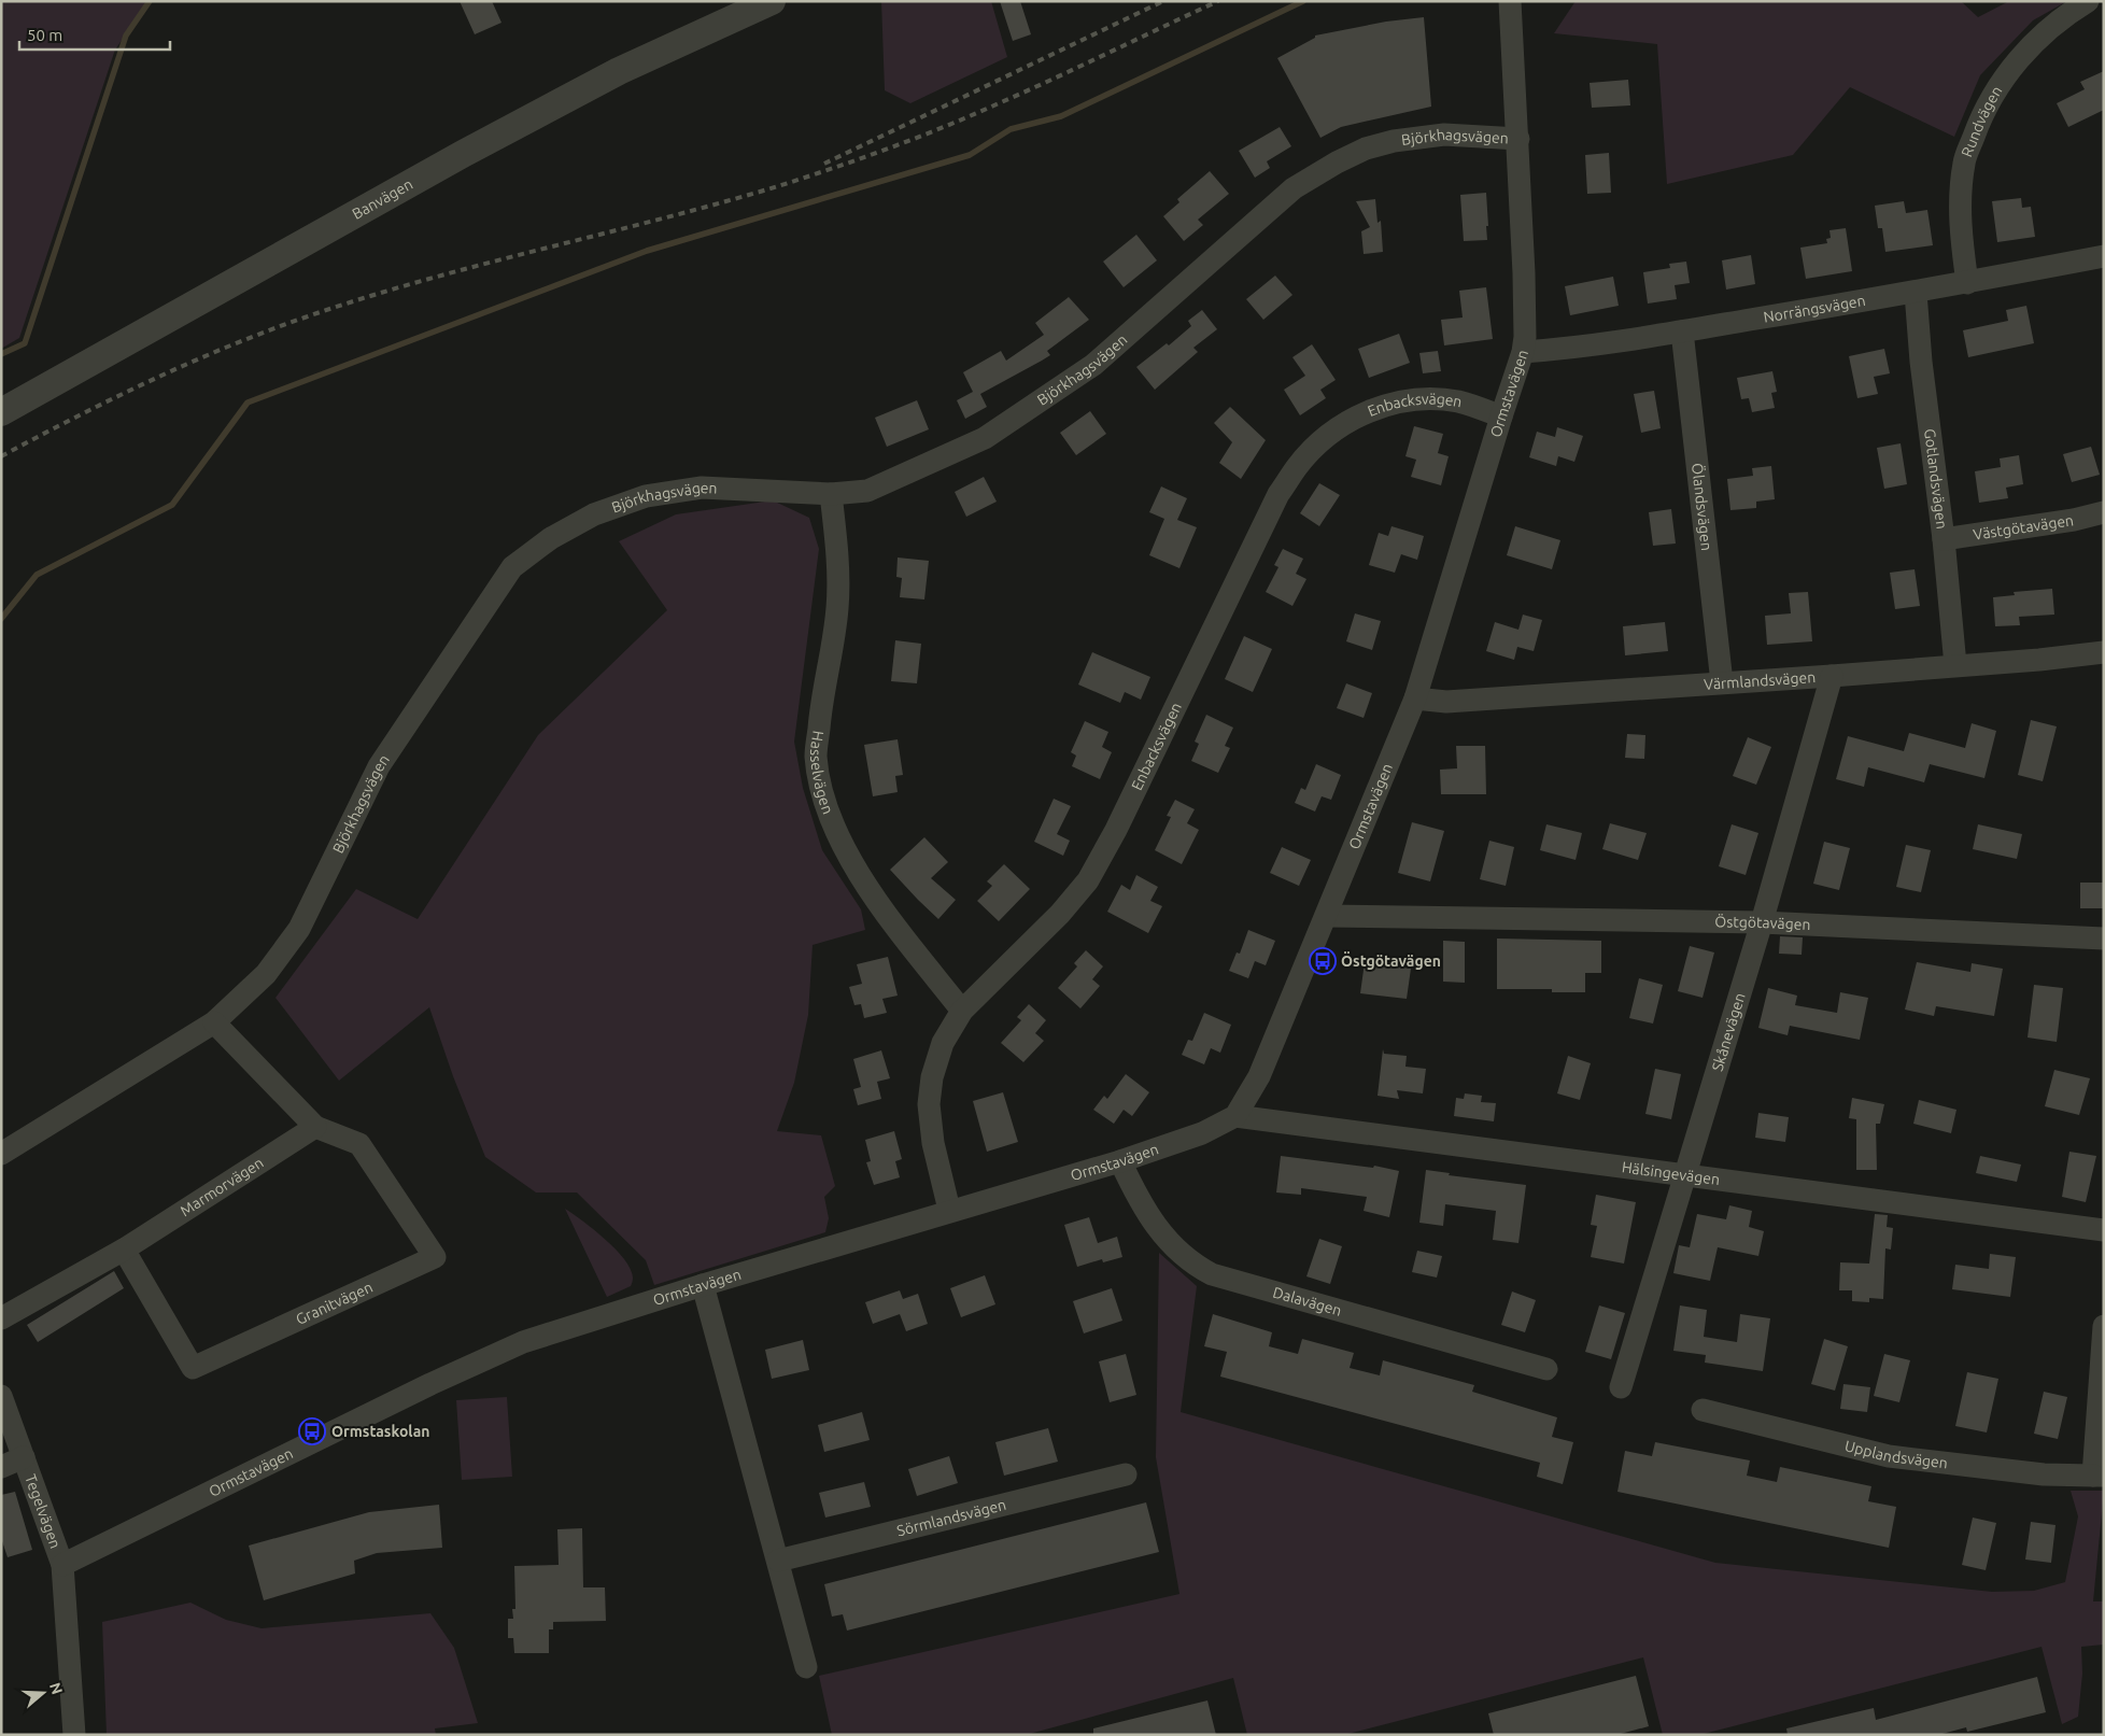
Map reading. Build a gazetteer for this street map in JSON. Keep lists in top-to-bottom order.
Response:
{
  "streets": {
    "street": [
      "Rundvägen",
      "Björkhagsvägen",
      "Banvägen",
      "Norrängsvägen",
      "Ormstavägen",
      "Enbacksvägen",
      "Gotlandsvägen",
      "Ölandsvägen",
      "Västgötavägen",
      "Värmlandsvägen",
      "Hasselvägen",
      "Östgötavägen",
      "Skånevägen",
      "Hälsingevägen",
      "Marmorvägen",
      "Dalavägen",
      "Granitvägen",
      "Upplandsvägen",
      "Tegelvägen",
      "Sörmlandsvägen"
    ]
  },
  "crossings": [
    ["Rundvägen", "Norrängsvägen"],
    ["Björkhagsvägen", "Ormstavägen"],
    ["Björkhagsvägen", "Hasselvägen"],
    ["Norrängsvägen", "Ormstavägen"],
    ["Norrängsvägen", "Gotlandsvägen"],
    ["Norrängsvägen", "Ölandsvägen"],
    ["Ormstavägen", "Enbacksvägen"],
    ["Ormstavägen", "Värmlandsvägen"],
    ["Ormstavägen", "Östgötavägen"],
    ["Ormstavägen", "Hälsingevägen"],
    ["Ormstavägen", "Dalavägen"],
    ["Ormstavägen", "Tegelvägen"],
    ["Enbacksvägen", "Hasselvägen"],
    ["Gotlandsvägen", "Västgötavägen"],
    ["Gotlandsvägen", "Värmlandsvägen"],
    ["Ölandsvägen", "Värmlandsvägen"],
    ["Värmlandsvägen", "Skånevägen"],
    ["Östgötavägen", "Skånevägen"],
    ["Skånevägen", "Hälsingevägen"],
    ["Marmorvägen", "Granitvägen"]
  ],
  "places": {
    "bus stop": ["Östgötavägen", "Ormstaskolan"]
  },
  "scale_bar": "50 m",
  "north": "right"
}
